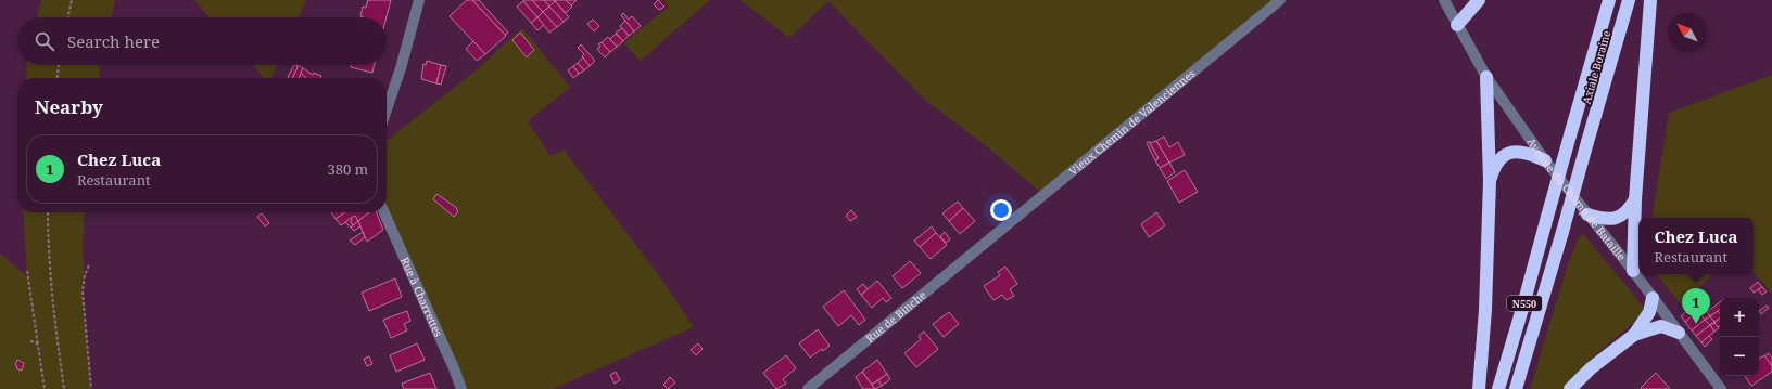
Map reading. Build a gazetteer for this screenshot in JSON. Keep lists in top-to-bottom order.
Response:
{
  "streets": {
    "highway": ["Axiale Boraine", "N550"],
    "street": [
      "Vieux Chemin de Valenciennes",
      "Avenue du Champ de Bataille",
      "Rue à Charrettes",
      "Rue de Binche"
    ]
  },
  "crossings": [
    ["Vieux Chemin de Valenciennes", "Rue de Binche"]
  ],
  "north": "top left",
  "page": {
    "search": "Search here",
    "heading": "Nearby",
    "list": [
      {
        "mark": "1",
        "name": "Chez Luca",
        "note": "Restaurant",
        "value": "380 m"
      }
    ],
    "popup": ["Chez Luca", "Restaurant"],
    "pins": "1",
    "map_buttons": ["+", "−"]
  }
}
